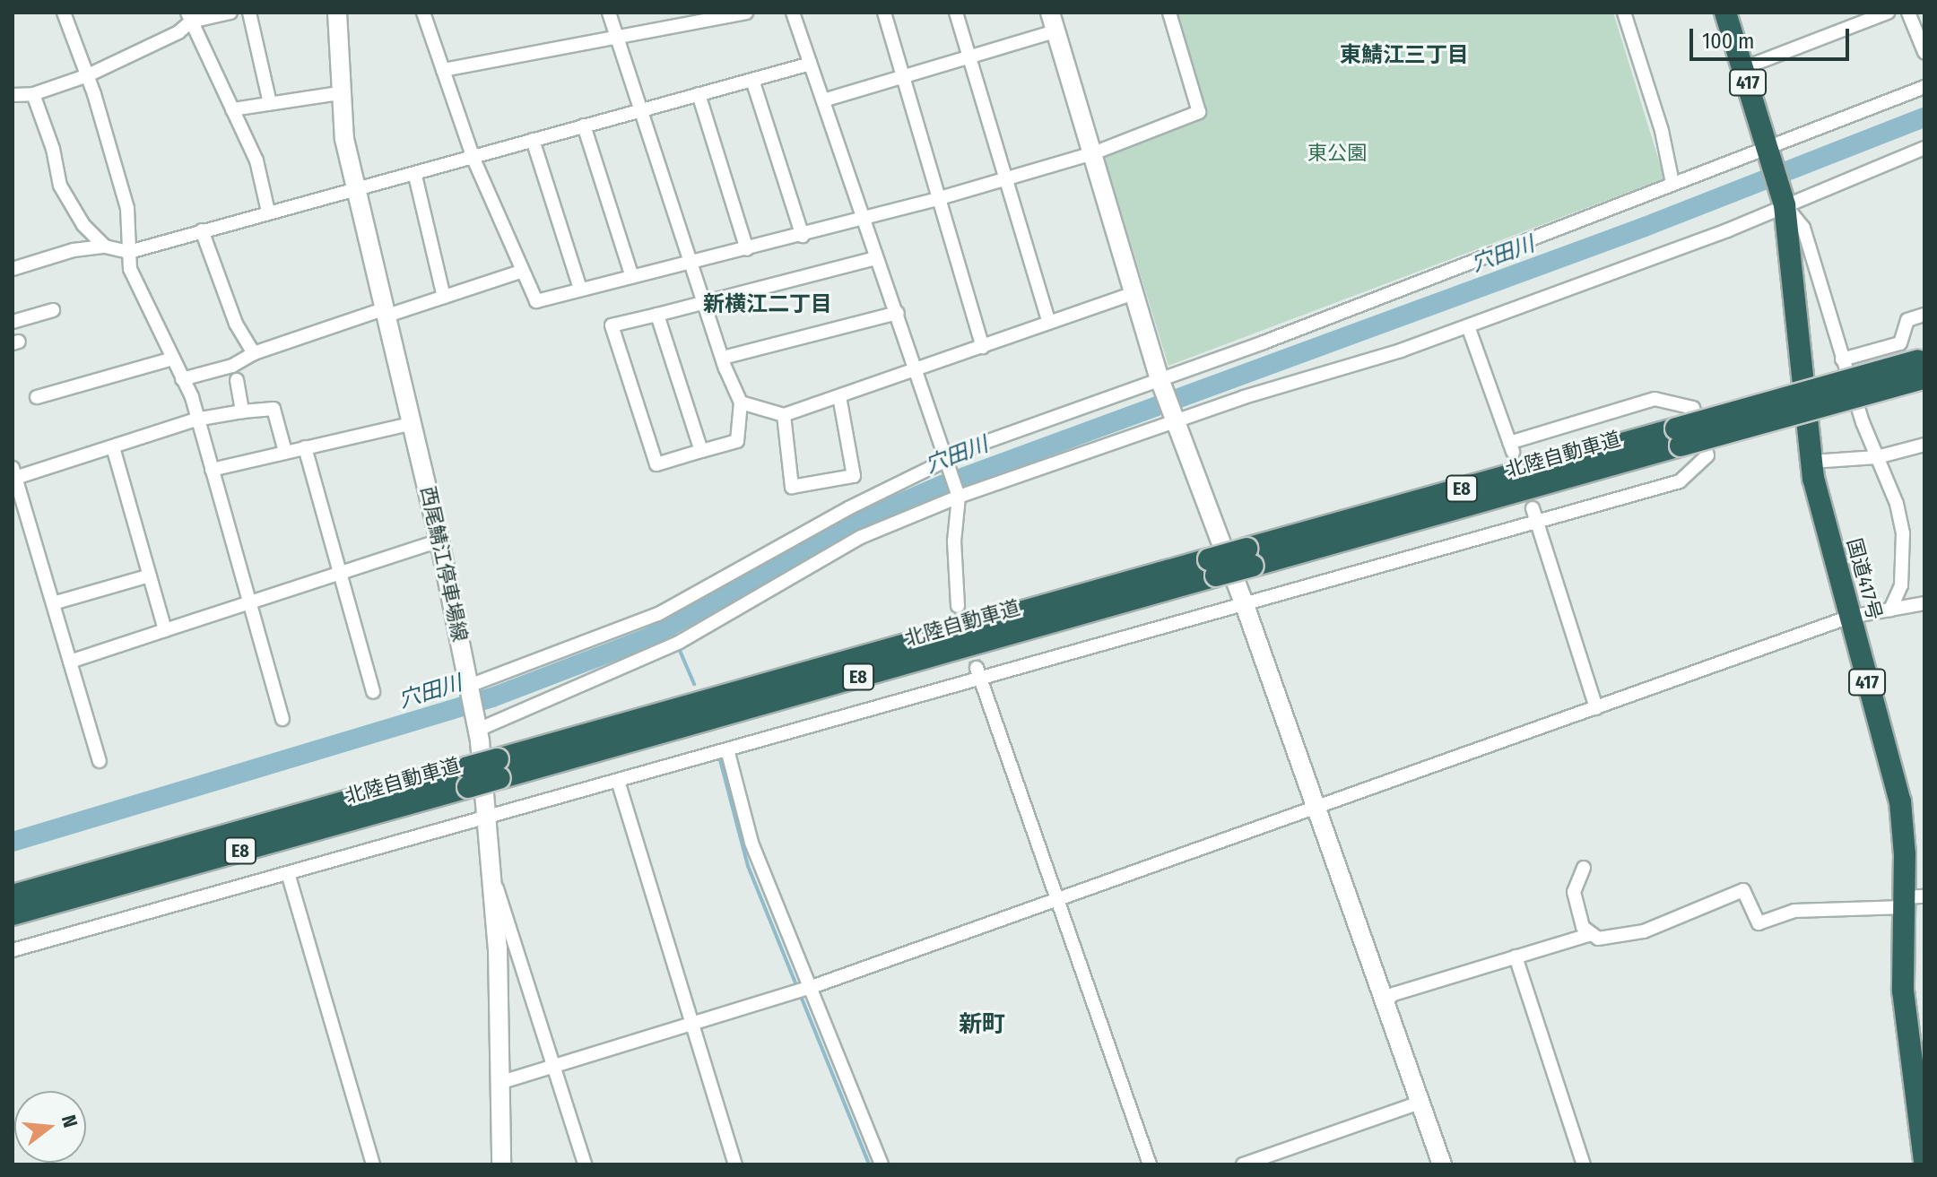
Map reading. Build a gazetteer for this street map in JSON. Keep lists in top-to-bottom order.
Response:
{
  "streets": {
    "highway": [
      "417",
      "北陸自動車道",
      "E8",
      "国道417号"
    ],
    "street": ["西尾鯖江停車場線"]
  },
  "districts": ["東鯖江三丁目", "新横江二丁目", "新町"],
  "water": ["穴田川"],
  "parks": ["東公園"],
  "scale_bar": "100 m",
  "north": "right"
}
